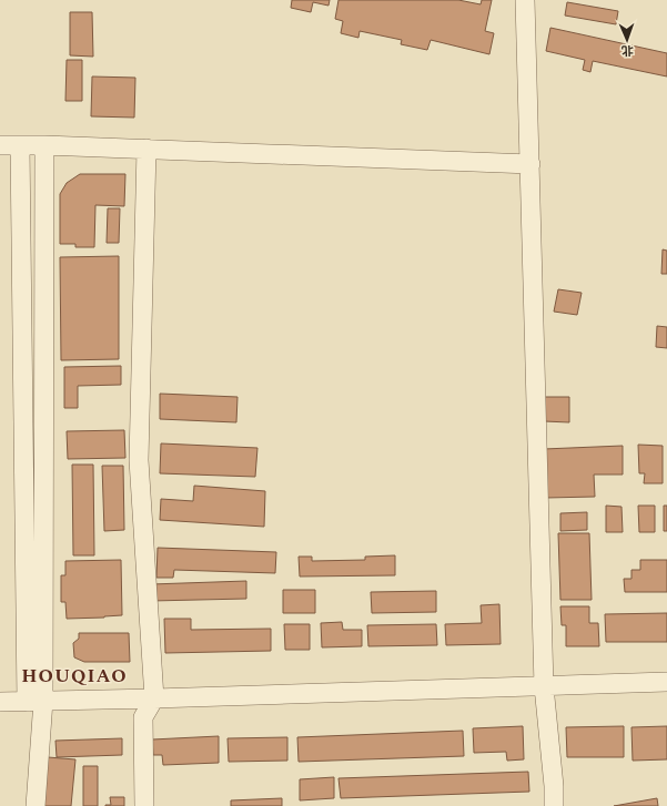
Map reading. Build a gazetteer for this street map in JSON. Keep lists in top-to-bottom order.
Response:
{
  "districts": ["HOUQIAO"],
  "north": "bottom"
}
